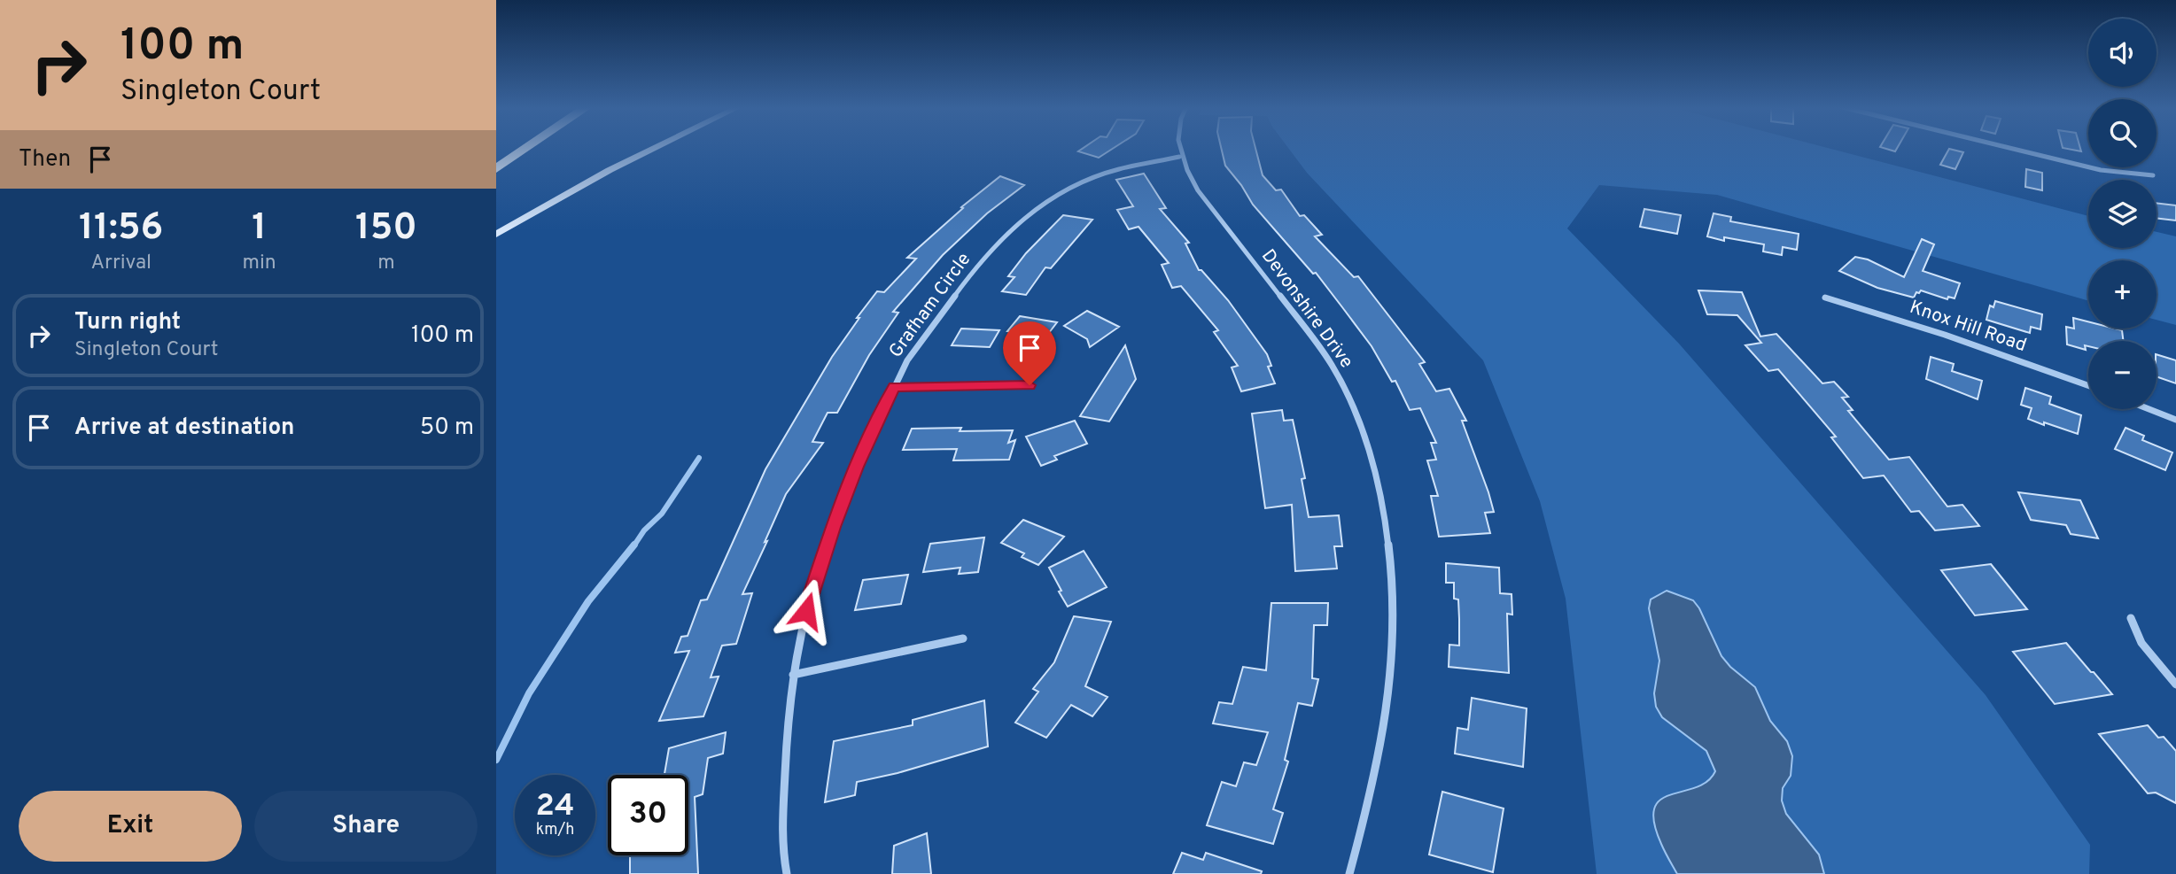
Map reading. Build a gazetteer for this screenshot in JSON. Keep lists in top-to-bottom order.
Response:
{
  "streets": {
    "street": ["Grafham Circle", "Devonshire Drive", "Knox Hill Road"]
  },
  "crossings": [
    ["Grafham Circle", "Devonshire Drive"]
  ],
  "page": {
    "turn": ["100 m", "Singleton Court"],
    "map_buttons": ["+", "−"],
    "then": "Then",
    "eta": [
      "11:56",
      "Arrival",
      "1",
      "min",
      "150",
      "m"
    ],
    "list": [
      {
        "name": "Turn right",
        "note": "Singleton Court",
        "value": "100 m"
      },
      {
        "name": "Arrive at destination",
        "value": "50 m"
      }
    ],
    "speed": "24 km/h",
    "limit": "30",
    "buttons": ["Exit", "Share"]
  }
}
